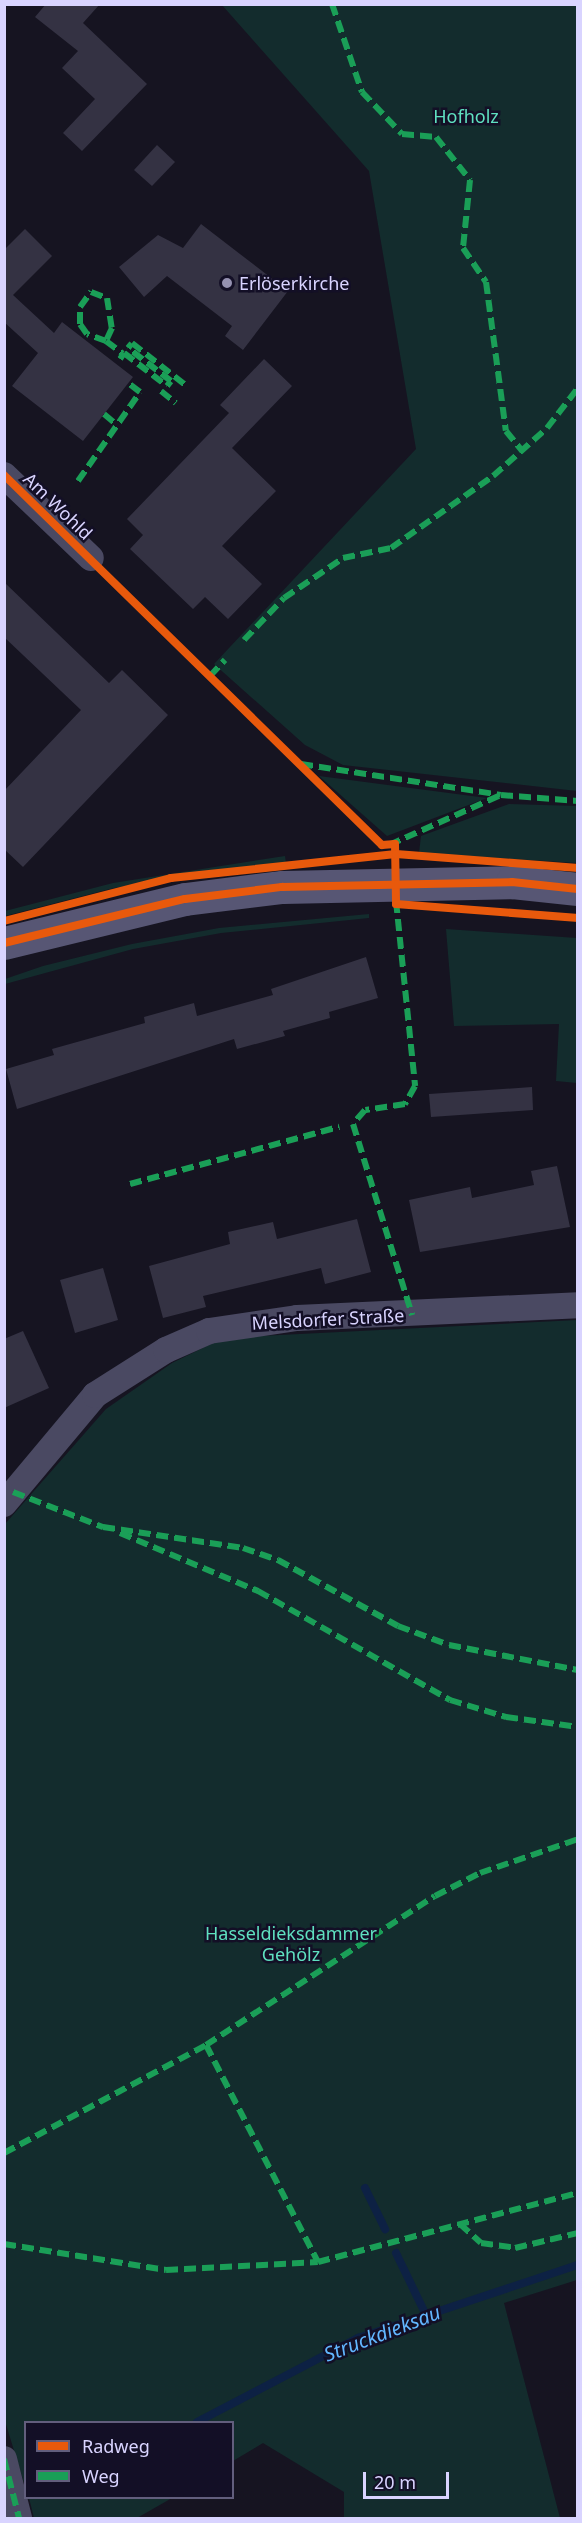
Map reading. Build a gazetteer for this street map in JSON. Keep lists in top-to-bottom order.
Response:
{
  "streets": {
    "street": ["Am Wohld", "Melsdorfer Straße"]
  },
  "water": ["Struckdieksau"],
  "parks": ["Hofholz", "Hasseldieksdammer Gehölz"],
  "places": ["Erlöserkirche"],
  "legend": ["Radweg", "Weg"],
  "scale_bar": "20 m"
}
